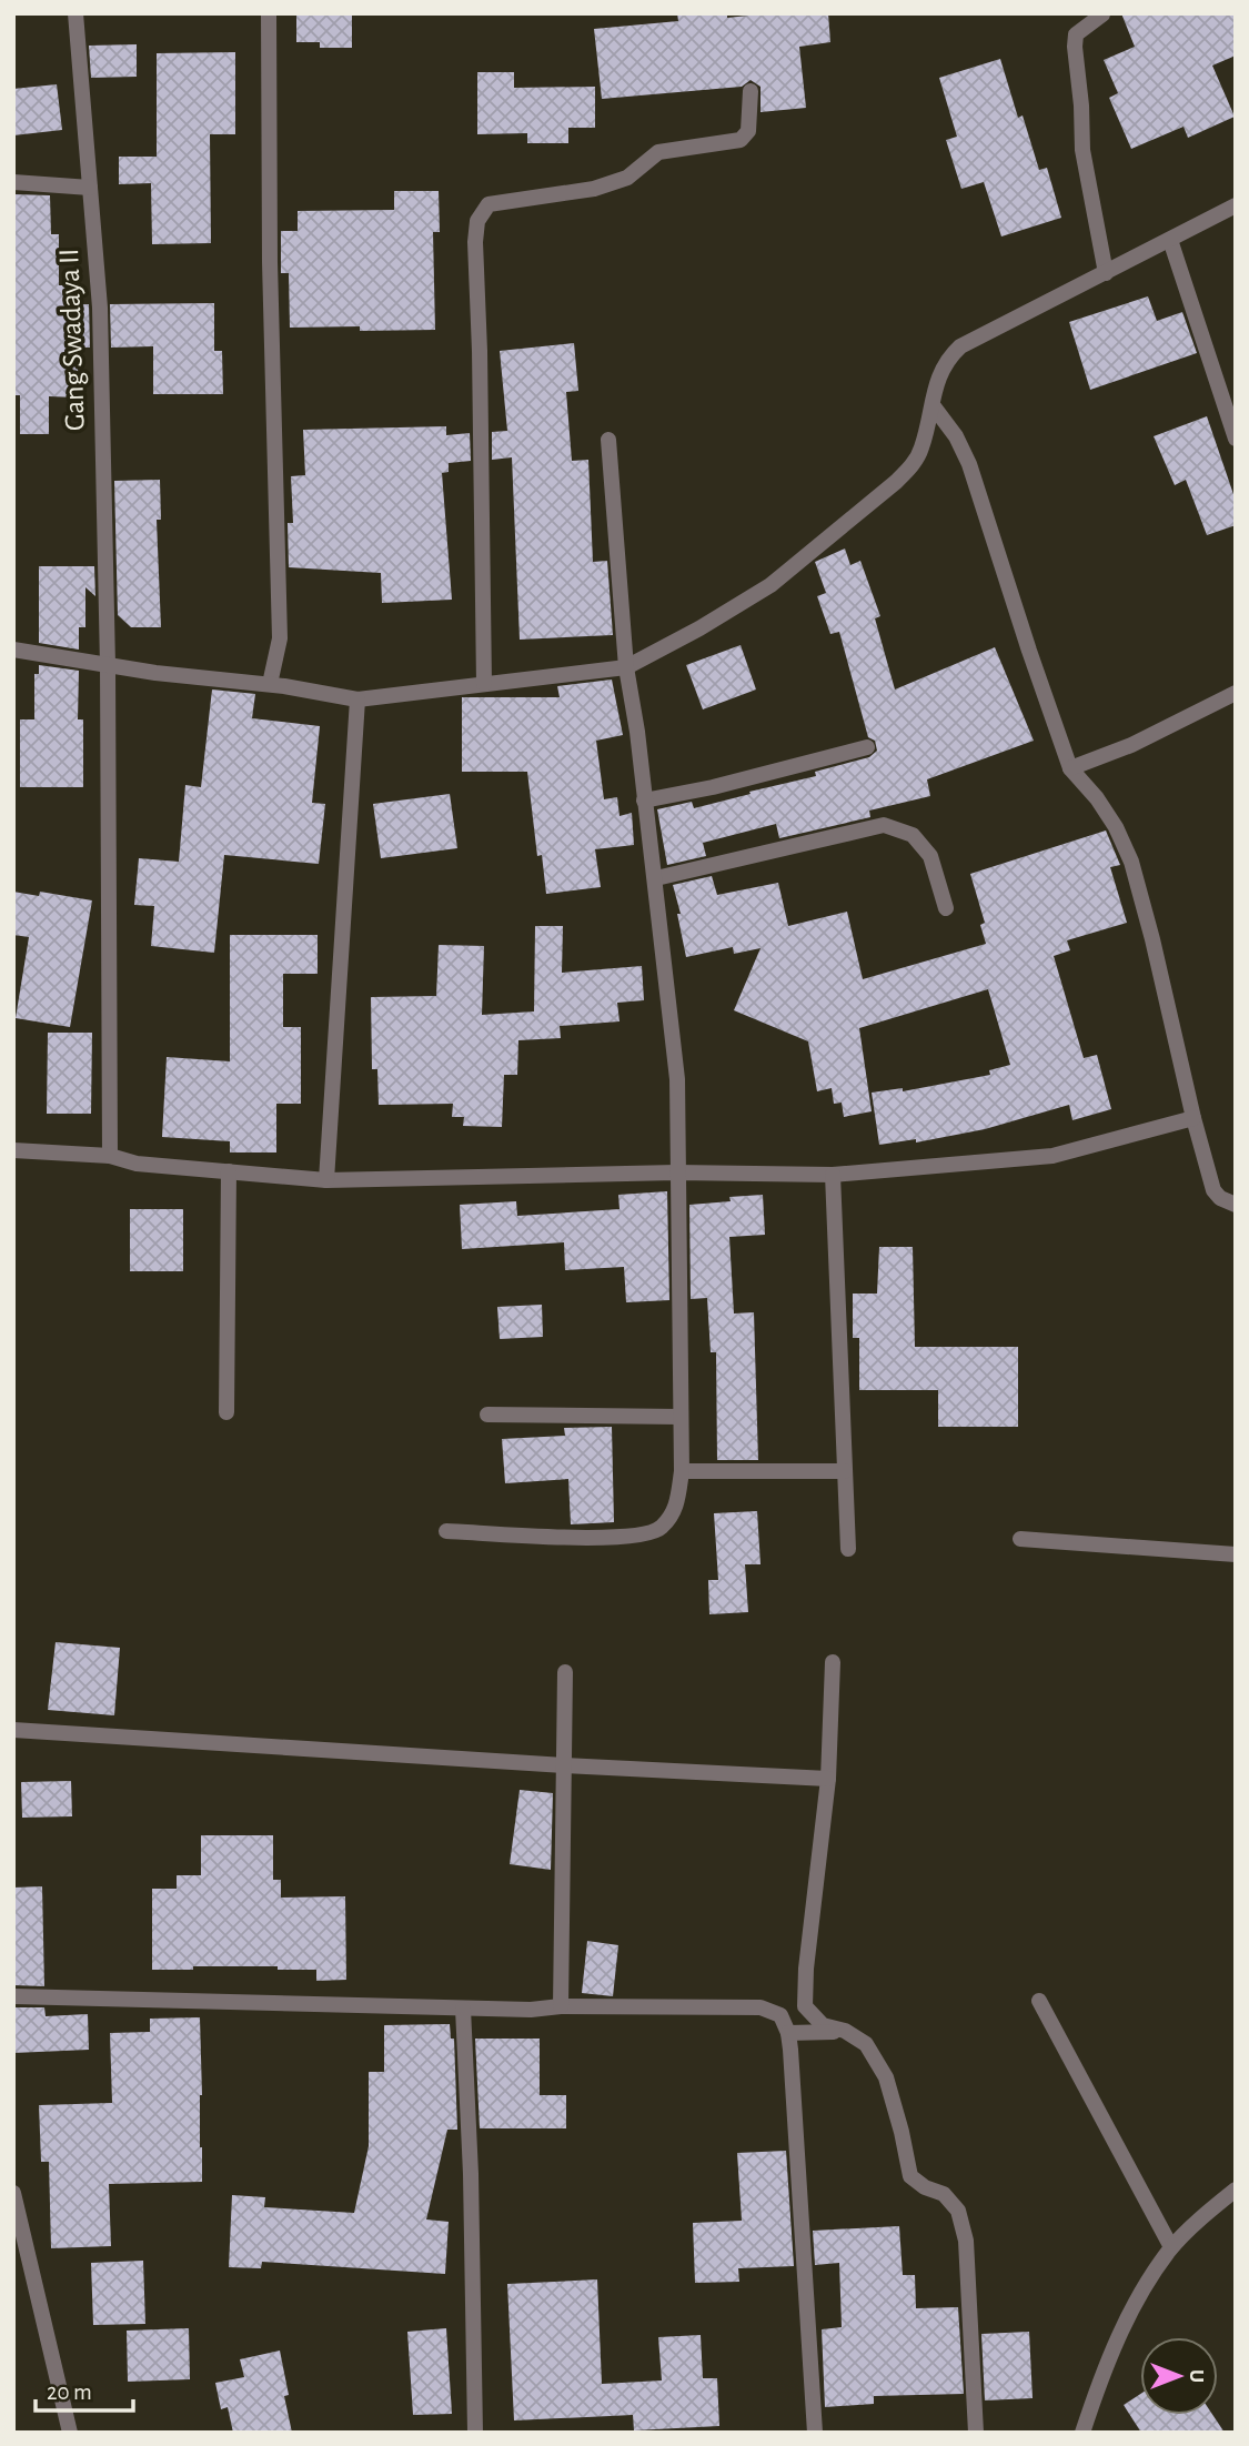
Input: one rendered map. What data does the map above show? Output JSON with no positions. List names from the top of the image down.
{
  "streets": {
    "street": ["Gang Swadaya II"]
  },
  "scale_bar": "20 m",
  "north": "right"
}
